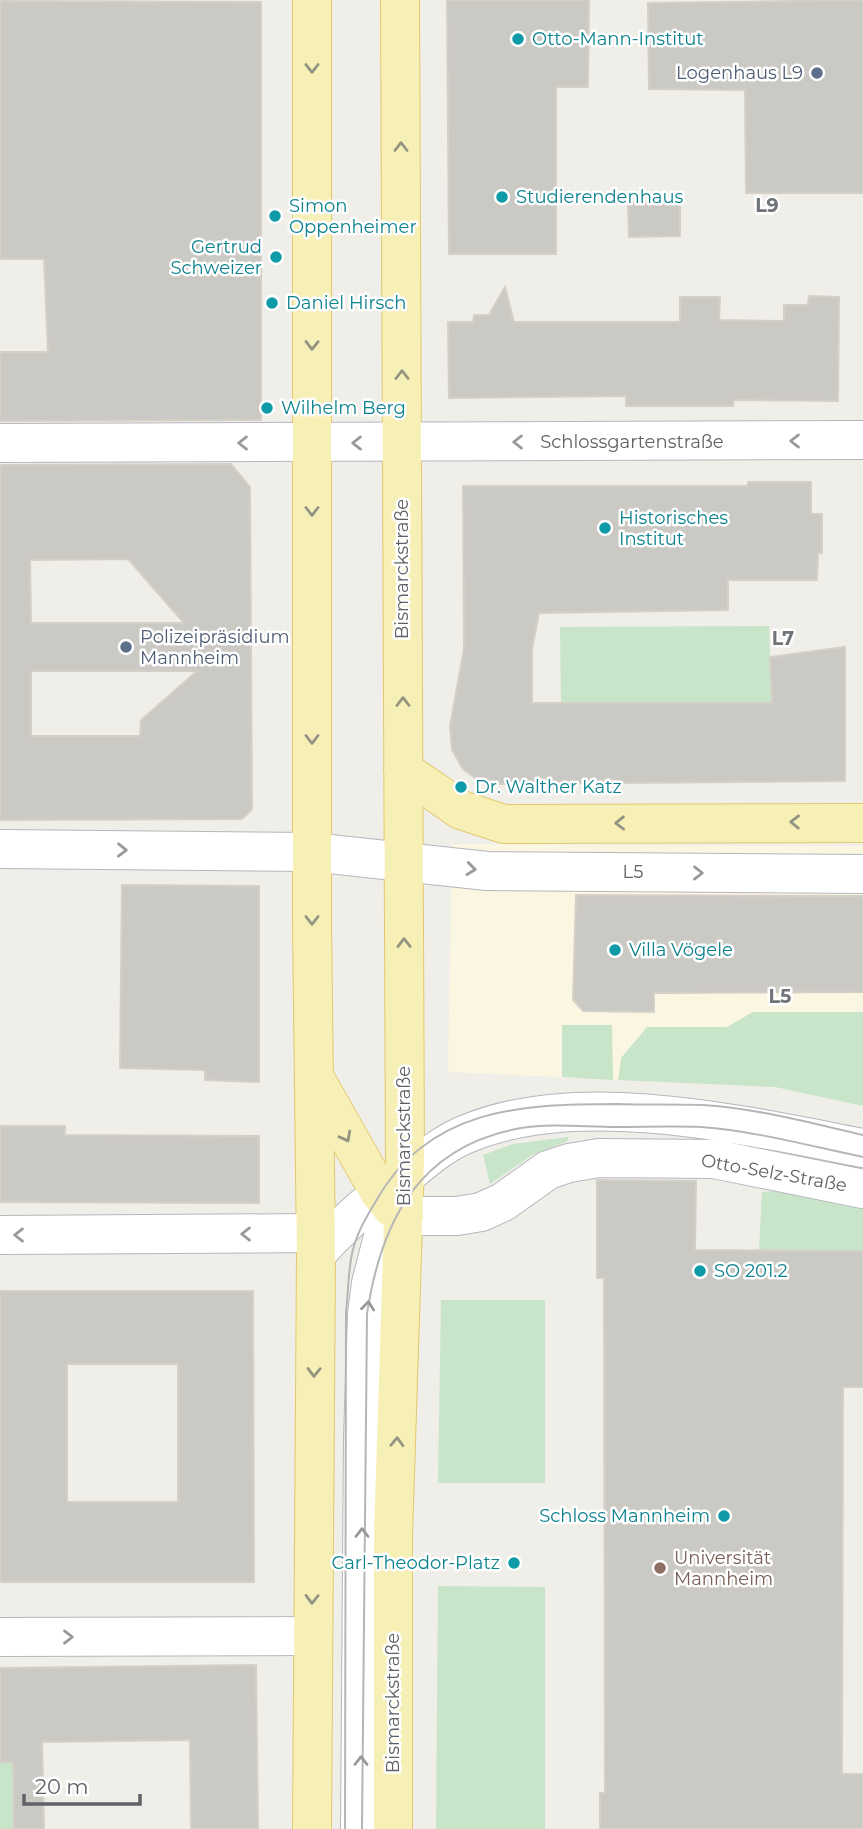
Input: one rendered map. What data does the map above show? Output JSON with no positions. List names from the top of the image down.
{
  "streets": {
    "main road": ["Bismarckstraße"],
    "street": ["Schlossgartenstraße", "L5", "Otto-Selz-Straße"]
  },
  "crossings": [
    ["Schlossgartenstraße", "Bismarckstraße"],
    ["Bismarckstraße", "L5"],
    ["Bismarckstraße", "Otto-Selz-Straße"]
  ],
  "one_way": ["Schlossgartenstraße"],
  "districts": ["L9", "L7", "L5"],
  "places": [
    "Otto-Mann-Institut",
    "Logenhaus L9",
    "Studierendenhaus",
    "Simon Oppenheimer",
    "Gertrud Schweizer",
    "Daniel Hirsch",
    "Wilhelm Berg",
    "Historisches Institut",
    "Polizeipräsidium Mannheim",
    "Dr. Walther Katz",
    "Villa Vögele",
    "SO 201.2",
    "Schloss Mannheim",
    "Carl-Theodor-Platz",
    "Universität Mannheim"
  ],
  "scale_bar": "20 m"
}
